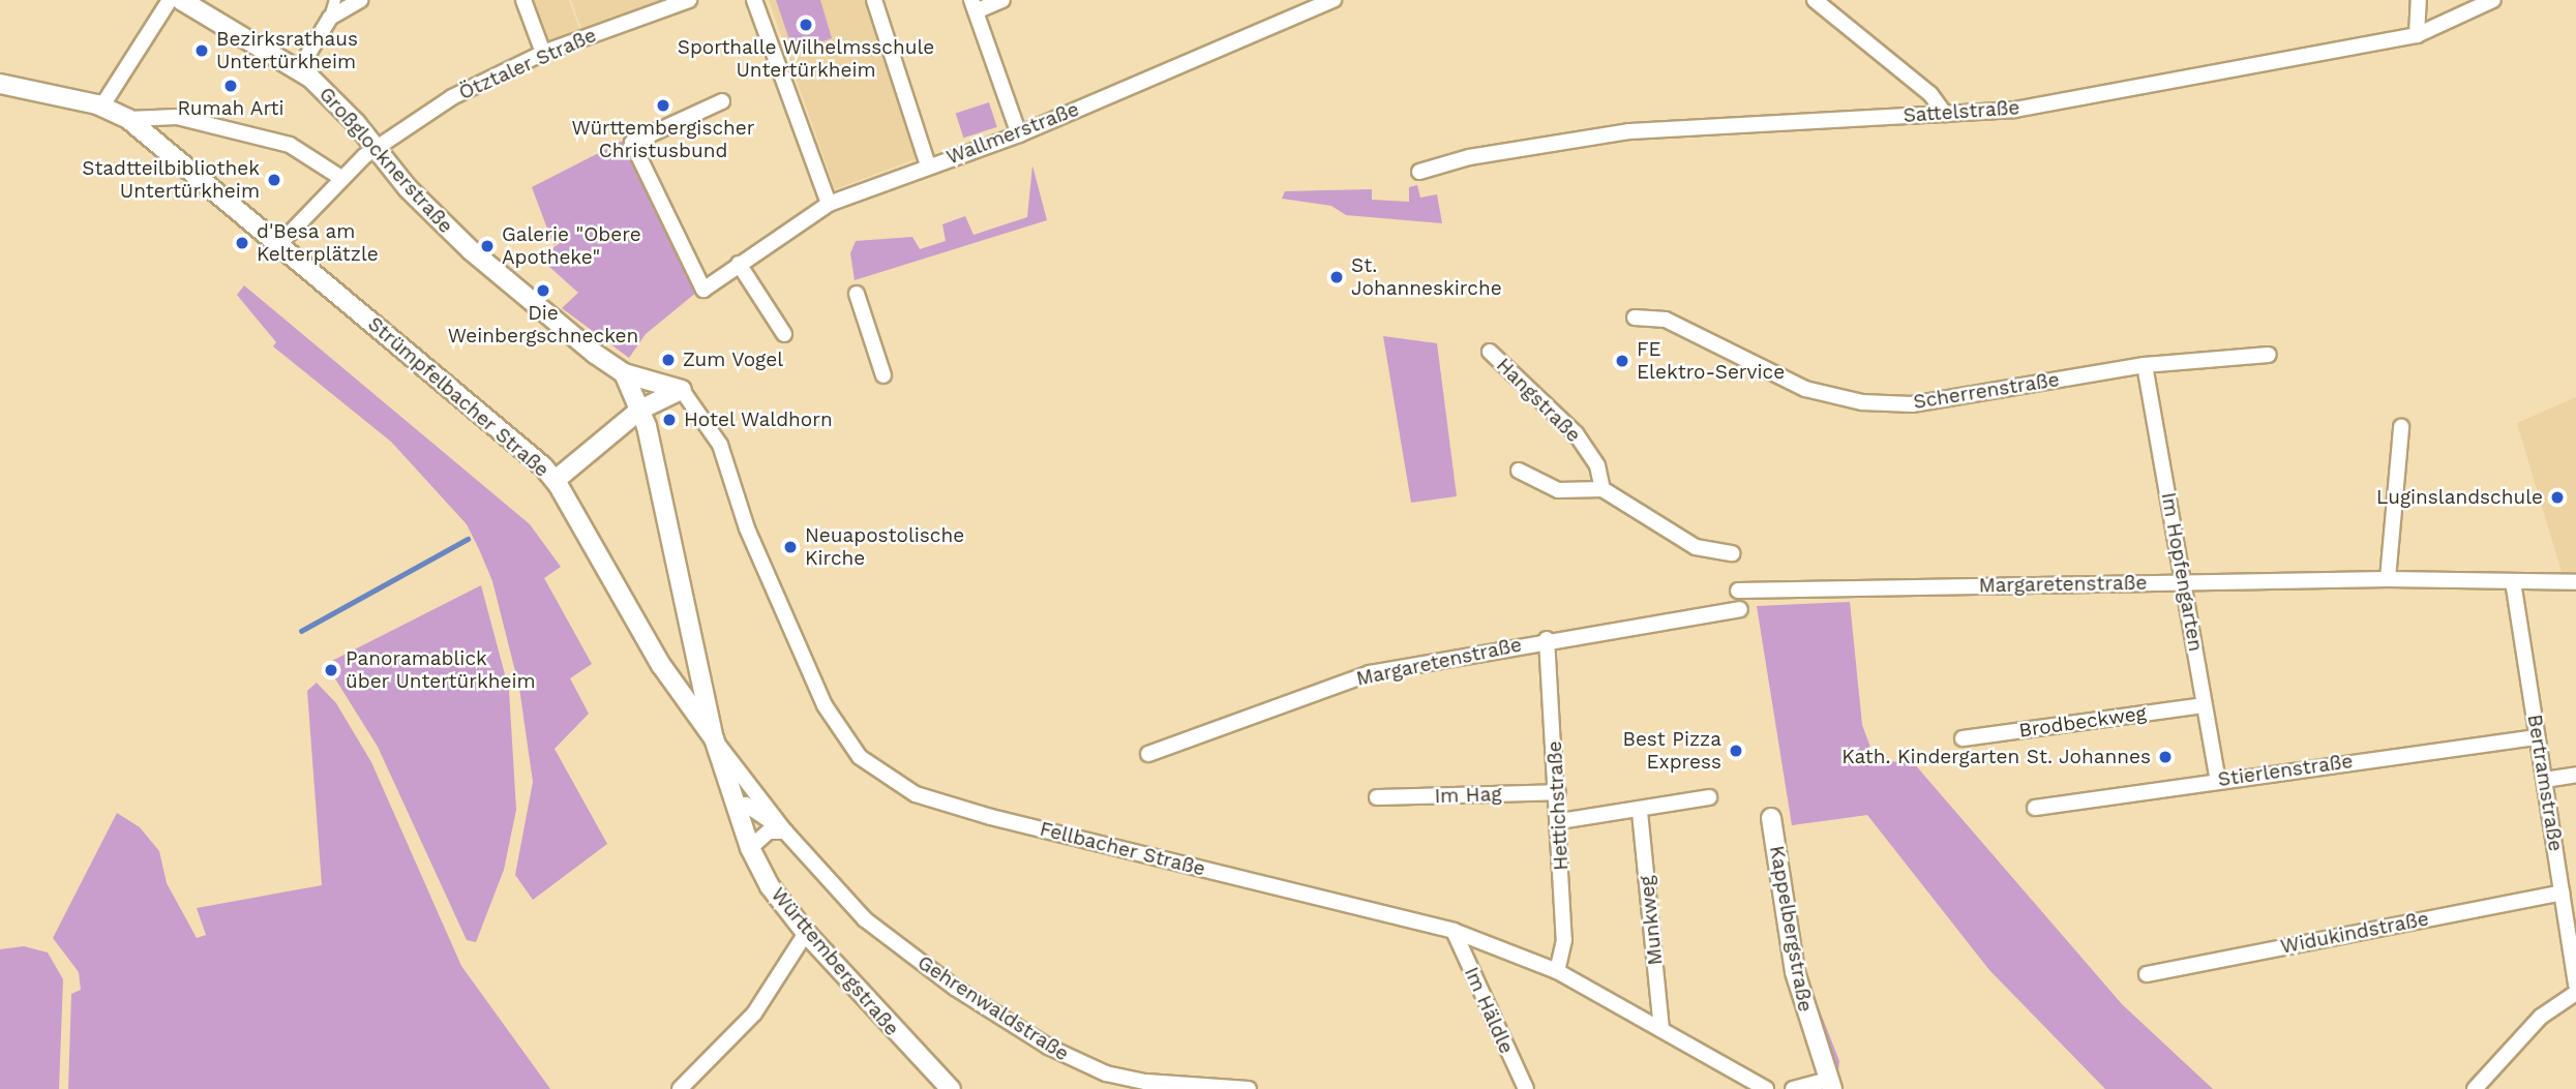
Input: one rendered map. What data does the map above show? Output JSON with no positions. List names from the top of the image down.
{
  "streets": {
    "street": [
      "Ötztaler Straße",
      "Sattelstraße",
      "Wallmerstraße",
      "Großglocknerstraße",
      "Scherrenstraße",
      "Strümpfelbacher Straße",
      "Hangstraße",
      "Im Hopfengarten",
      "Margaretenstraße",
      "Brodbeckweg",
      "Stierlenstraße",
      "Bertramstraße",
      "Im Hag",
      "Hettichstraße",
      "Fellbacher Straße",
      "Munkweg",
      "Kappelbergstraße",
      "Widukindstraße",
      "Württembergstraße",
      "Gehrenwaldstraße",
      "Im Häldle"
    ]
  },
  "crossings": [
    ["Ötztaler Straße", "Großglocknerstraße"],
    ["Ötztaler Straße", "Strümpfelbacher Straße"],
    ["Großglocknerstraße", "Strümpfelbacher Straße"],
    ["Großglocknerstraße", "Württembergstraße"],
    ["Großglocknerstraße", "Gehrenwaldstraße"],
    ["Scherrenstraße", "Im Hopfengarten"],
    ["Strümpfelbacher Straße", "Württembergstraße"],
    ["Strümpfelbacher Straße", "Gehrenwaldstraße"],
    ["Im Hopfengarten", "Margaretenstraße"],
    ["Im Hopfengarten", "Brodbeckweg"],
    ["Im Hopfengarten", "Stierlenstraße"],
    ["Margaretenstraße", "Bertramstraße"],
    ["Margaretenstraße", "Hettichstraße"],
    ["Stierlenstraße", "Bertramstraße"],
    ["Bertramstraße", "Widukindstraße"],
    ["Im Hag", "Hettichstraße"],
    ["Hettichstraße", "Fellbacher Straße"],
    ["Fellbacher Straße", "Munkweg"],
    ["Fellbacher Straße", "Im Häldle"],
    ["Württembergstraße", "Gehrenwaldstraße"]
  ],
  "places": [
    "Sporthalle Wilhelmsschule Untertürkheim",
    "Bezirksrathaus Untertürkheim",
    "Rumah Arti",
    "Württembergischer Christusbund",
    "Stadtteilbibliothek Untertürkheim",
    "d'Besa am Kelterplätzle",
    "Galerie \"Obere Apotheke\"",
    "St. Johanneskirche",
    "Die Weinbergschnecken",
    "Zum Vogel",
    "FE Elektro-Service",
    "Hotel Waldhorn",
    "Luginslandschule",
    "Neuapostolische Kirche",
    "Panoramablick über Untertürkheim",
    "Best Pizza Express",
    "Kath. Kindergarten St. Johannes"
  ]
}
